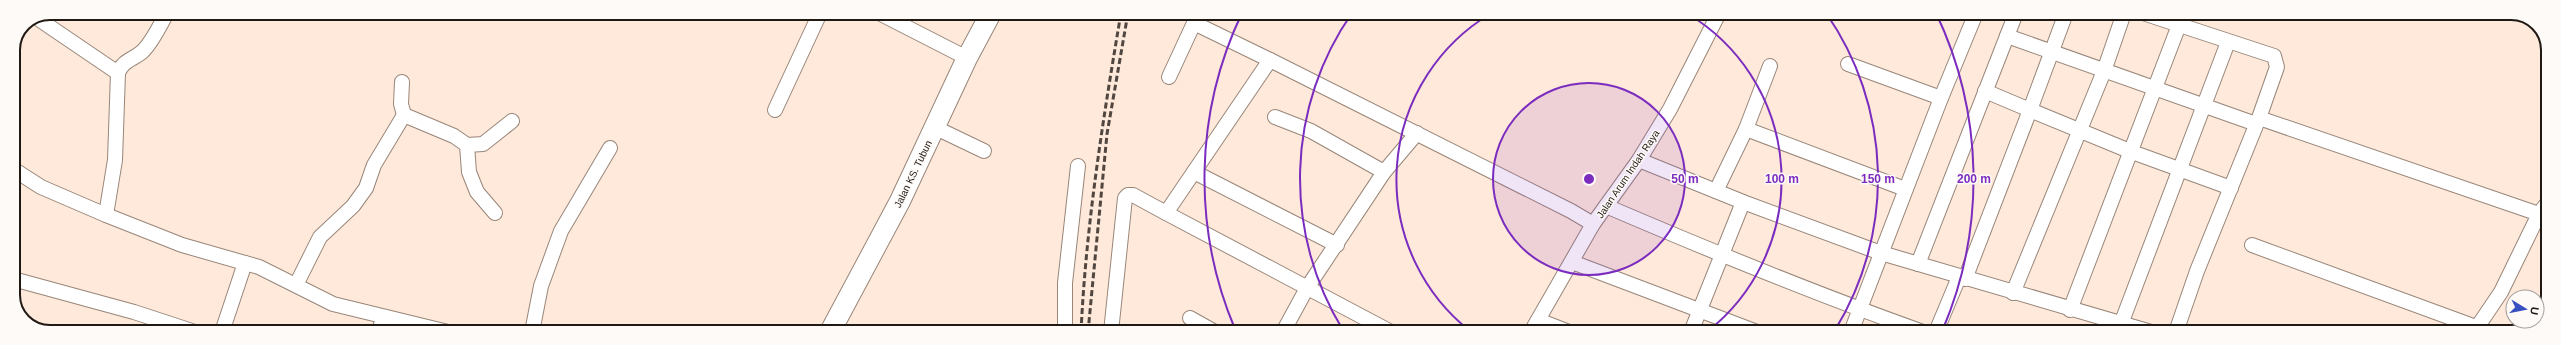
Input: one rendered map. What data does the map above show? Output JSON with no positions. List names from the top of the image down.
{
  "streets": {
    "main road": ["Jalan KS. Tubun"],
    "street": ["Jalan Arum Indah Raya"]
  },
  "north": "right",
  "rings": [
    "50 m",
    "100 m",
    "150 m",
    "200 m"
  ]
}
